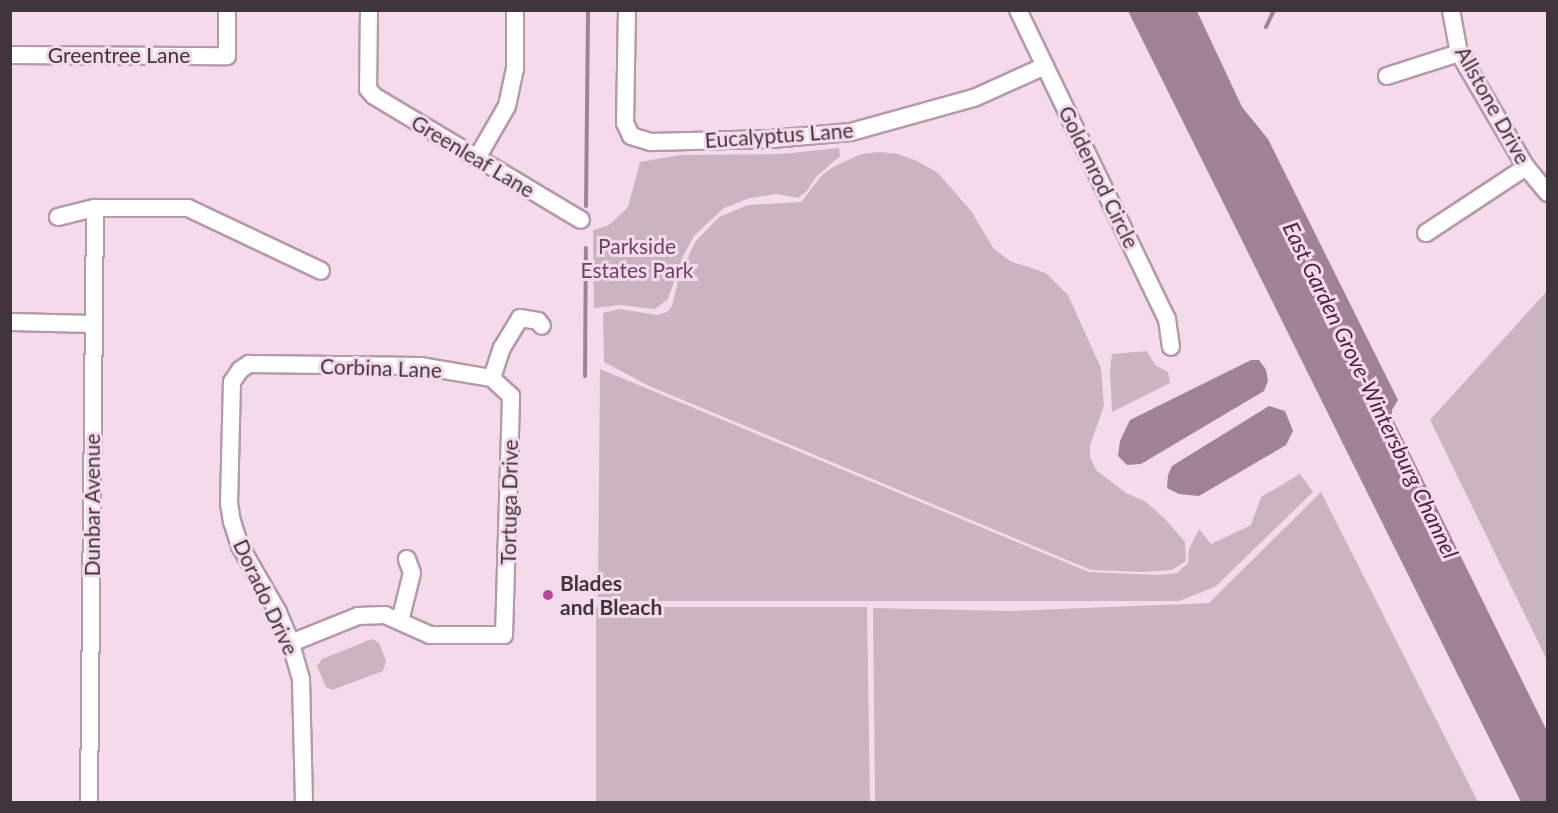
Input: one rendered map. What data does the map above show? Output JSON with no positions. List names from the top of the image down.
{
  "streets": {
    "street": [
      "Greentree Lane",
      "Allstone Drive",
      "Eucalyptus Lane",
      "Greenleaf Lane",
      "Goldenrod Circle",
      "Corbina Lane",
      "Tortuga Drive",
      "Dunbar Avenue",
      "Dorado Drive"
    ]
  },
  "crossings": [
    ["Eucalyptus Lane", "Goldenrod Circle"],
    ["Corbina Lane", "Tortuga Drive"],
    ["Corbina Lane", "Dorado Drive"]
  ],
  "water": ["East Garden Grove-Wintersburg Channel"],
  "parks": ["Parkside Estates Park"],
  "places": ["Blades and Bleach"]
}
